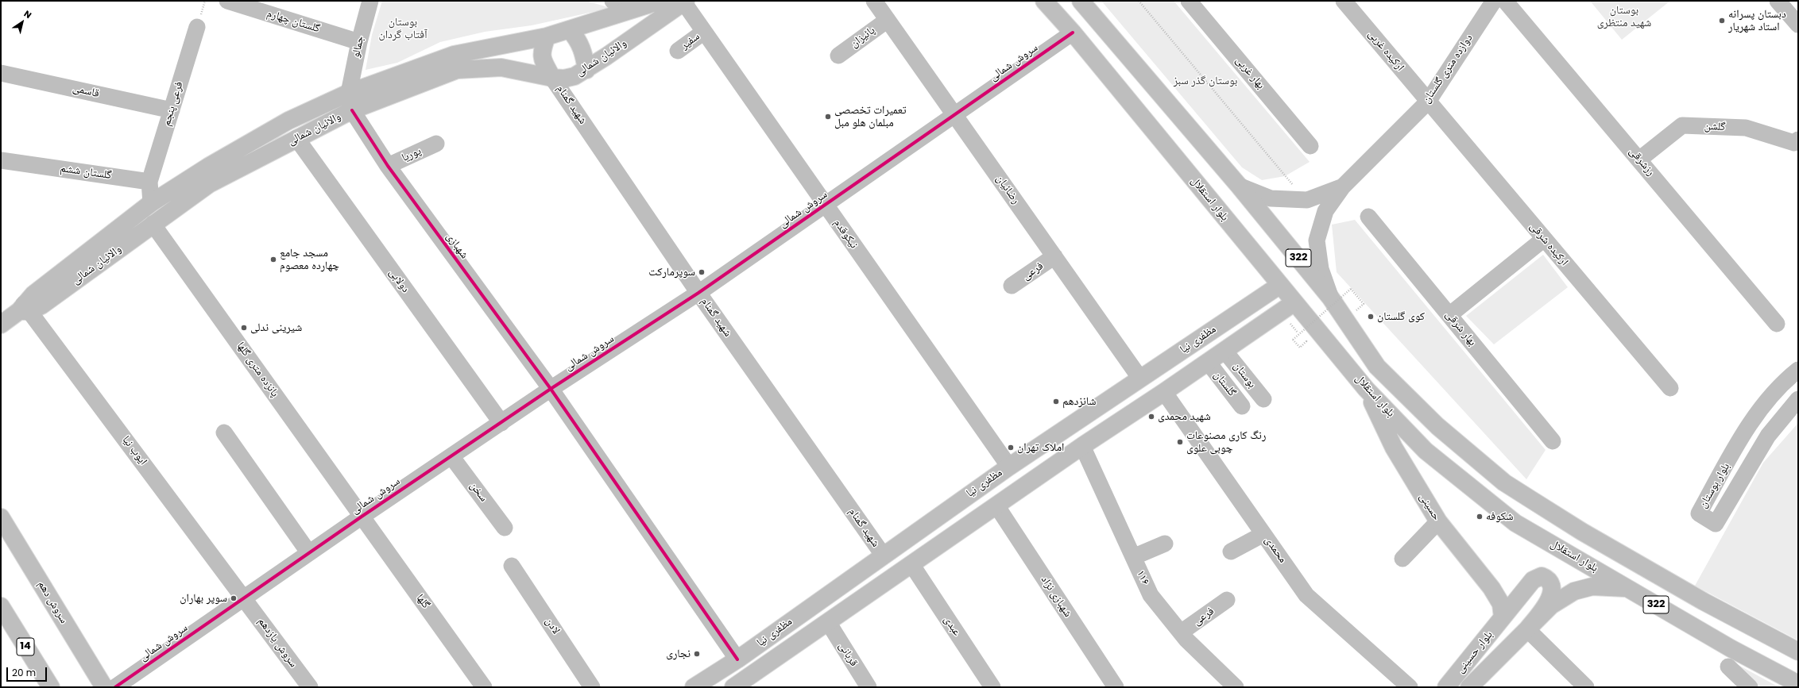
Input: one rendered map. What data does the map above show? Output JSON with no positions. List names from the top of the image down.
{
  "streets": {
    "main road": [
      "والائیان شمالی",
      "بلوار استقلال",
      "322",
      "مظفری نیا",
      "حسینی",
      "سروش دهم",
      "14",
      "بلوار حسینی"
    ],
    "street": [
      "گلستان چهارم",
      "پائیزان",
      "سفیر",
      "جمالو",
      "ارکیده غربی",
      "سروش شمالی",
      "دوازده متری گلستان",
      "بهار غربی",
      "قاسمی",
      "فرعی پنجم",
      "شهید گمنام",
      "گلشن",
      "پوریا",
      "رزشرقی",
      "گلستان ششم",
      "رضائیان",
      "نیکوقدم",
      "ارکیده شرقی",
      "شهبازی",
      "فرعی",
      "دولابی",
      "بهار شرقی",
      "پانزده متری گلها",
      "بوستان",
      "گلستان",
      "ایوب نیا",
      "بلوار بوستان",
      "سخن",
      "محمدی",
      "۱۱۶",
      "شهبازی نژاد",
      "گلها",
      "لادن",
      "عبدی",
      "سروش یازدهم",
      "قربانی"
    ]
  },
  "crossings": [
    ["گلستان چهارم", "جمالو"],
    ["پائیزان", "رضائیان"],
    ["سفیر", "نیکوقدم"],
    ["جمالو", "والائیان شمالی"],
    ["ارکیده غربی", "دوازده متری گلستان"],
    ["ارکیده غربی", "ارکیده شرقی"],
    ["والائیان شمالی", "شهید گمنام"],
    ["والائیان شمالی", "نیکوقدم"],
    ["والائیان شمالی", "شهبازی"],
    ["والائیان شمالی", "دولابی"],
    ["والائیان شمالی", "پانزده متری گلها"],
    ["والائیان شمالی", "ایوب نیا"],
    ["سروش شمالی", "شهید گمنام"],
    ["سروش شمالی", "رضائیان"],
    ["سروش شمالی", "بلوار استقلال"],
    ["سروش شمالی", "نیکوقدم"],
    ["سروش شمالی", "شهبازی"],
    ["سروش شمالی", "دولابی"],
    ["سروش شمالی", "پانزده متری گلها"],
    ["سروش شمالی", "ایوب نیا"],
    ["سروش شمالی", "سخن"],
    ["سروش شمالی", "گلها"],
    ["سروش شمالی", "سروش یازدهم"],
    ["دوازده متری گلستان", "ارکیده شرقی"],
    ["قاسمی", "فرعی پنجم"],
    ["فرعی پنجم", "گلستان ششم"],
    ["شهید گمنام", "مظفری نیا"],
    ["گلشن", "رزشرقی"],
    ["پوریا", "شهبازی"],
    ["رضائیان", "فرعی"],
    ["رضائیان", "مظفری نیا"],
    ["بلوار استقلال", "مظفری نیا"],
    ["بلوار استقلال", "حسینی"],
    ["نیکوقدم", "مظفری نیا"],
    ["شهبازی", "مظفری نیا"],
    ["فرعی", "۱۱۶"],
    ["مظفری نیا", "بوستان"],
    ["مظفری نیا", "گلستان"],
    ["مظفری نیا", "محمدی"],
    ["مظفری نیا", "۱۱۶"],
    ["مظفری نیا", "شهبازی نژاد"],
    ["مظفری نیا", "عبدی"],
    ["مظفری نیا", "قربانی"],
    ["پانزده متری گلها", "گلها"],
    ["ایوب نیا", "سروش یازدهم"],
    ["حسینی", "بلوار حسینی"]
  ],
  "parks": ["بوستان شهید منتظری", "بوستان آفتاب گردان", "بوستان گذر سبز"],
  "places": [
    "دبستان پسرانه استاد شهريار",
    "تعمیرات تخصصی مبلمان هلو مبل",
    "مسجد جامع چهارده معصوم",
    "سوپرمارکت",
    "کوی گلستان",
    "شیرینی ندلی",
    "شانزدهم",
    "شهید محمدی",
    "رنگ کاری مصنوعات چوبی علوی",
    "املاک تهران",
    "شکوفه",
    "سوپر بهاران",
    "نجاری"
  ],
  "scale_bar": "20 m",
  "north": "top right"
}
